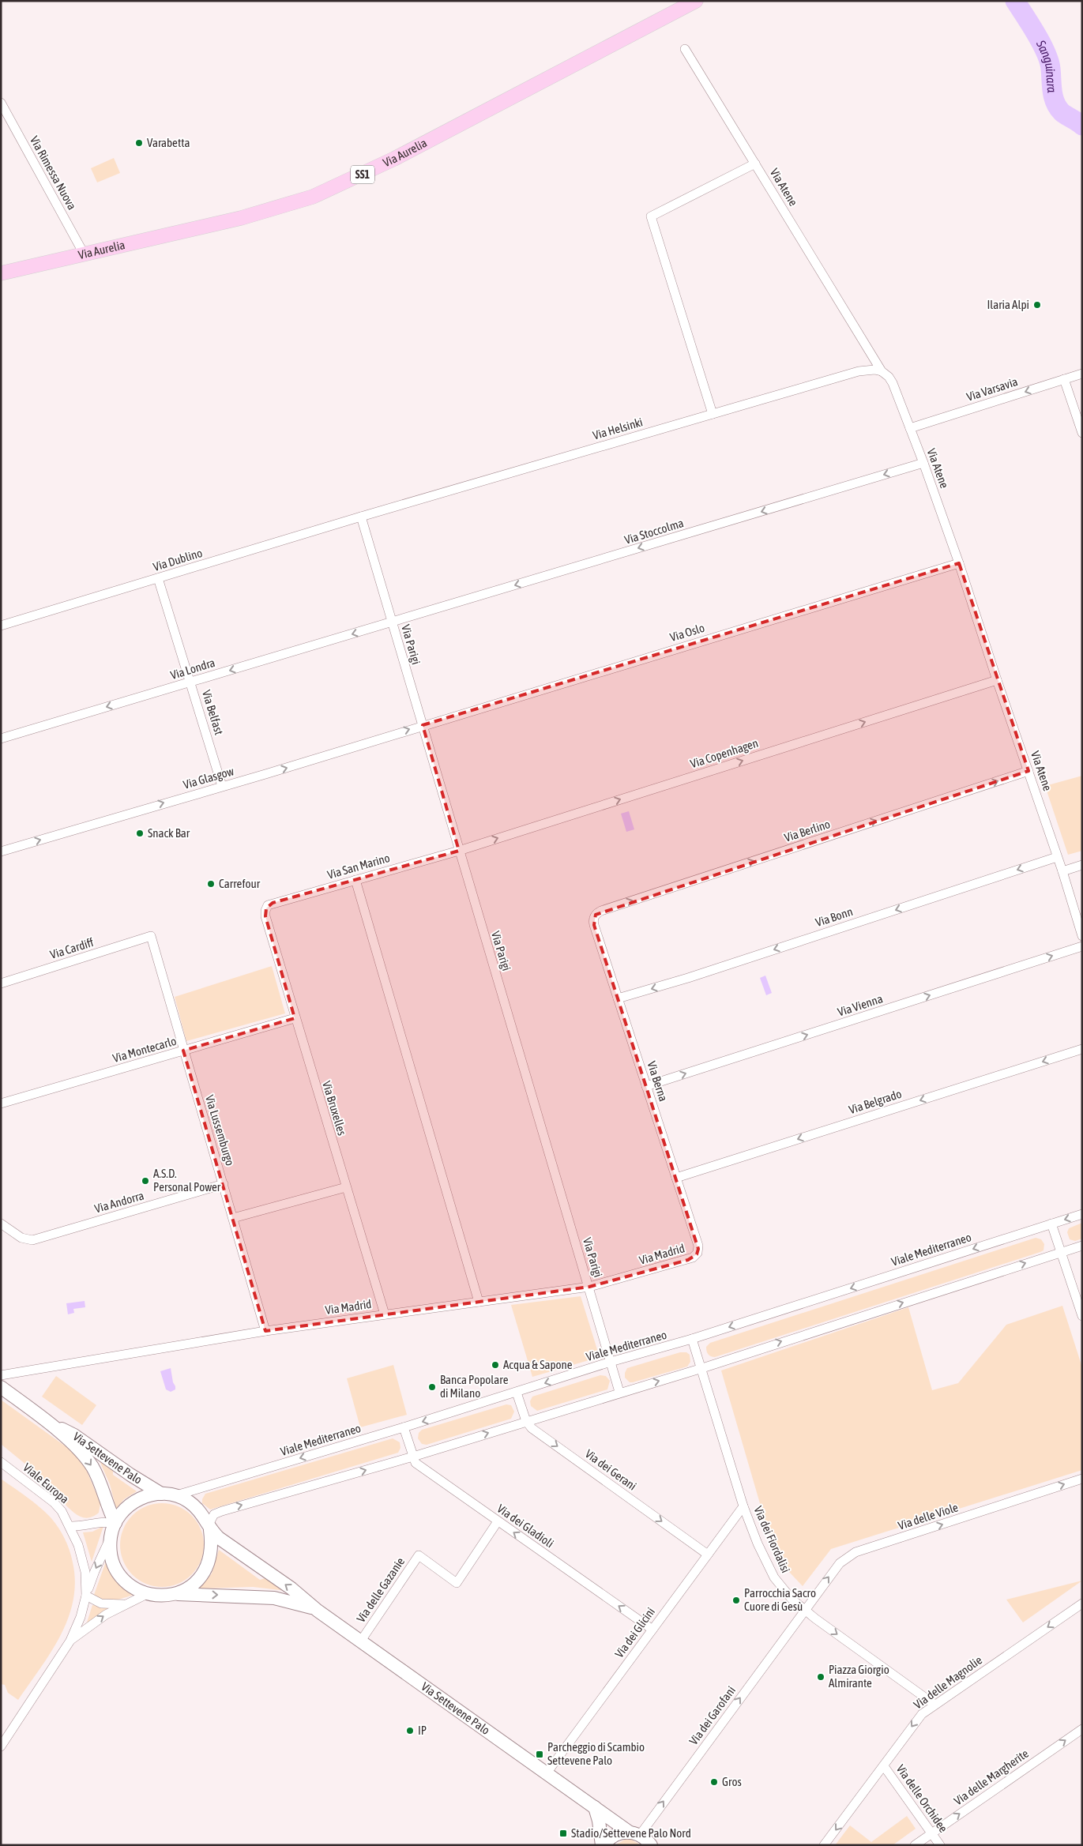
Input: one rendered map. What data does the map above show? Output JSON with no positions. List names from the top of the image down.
{
  "streets": {
    "main road": ["Via Aurelia", "SS1"],
    "street": [
      "Via Rimessa Nuova",
      "Via Atene",
      "Via Varsavia",
      "Via Helsinki",
      "Via Stoccolma",
      "Via Dublino",
      "Via Oslo",
      "Via Parigi",
      "Via Londra",
      "Via Belfast",
      "Via Copenhagen",
      "Via Glasgow",
      "Via Berlino",
      "Via San Marino",
      "Via Bonn",
      "Via Cardiff",
      "Via Vienna",
      "Via Montecarlo",
      "Via Berna",
      "Via Belgrado",
      "Via Bruxelles",
      "Via Lussemburgo",
      "Via Andorra",
      "Viale Mediterraneo",
      "Via Madrid",
      "Via Settevene Palo",
      "Via dei Gerani",
      "Viale Europa",
      "Via delle Viole",
      "Via dei Gladioli",
      "Via dei Fiordalisi",
      "Via delle Gazanie",
      "Via dei Glicini",
      "Via delle Magnolie",
      "Via dei Garofani",
      "Via delle Margherite",
      "Via delle Orchidee"
    ]
  },
  "crossings": [
    ["Via Aurelia", "Via Rimessa Nuova"],
    ["Via Atene", "Via Varsavia"],
    ["Via Atene", "Via Helsinki"],
    ["Via Atene", "Via Stoccolma"],
    ["Via Atene", "Via Oslo"],
    ["Via Atene", "Via Copenhagen"],
    ["Via Atene", "Via Berlino"],
    ["Via Atene", "Via Bonn"],
    ["Via Helsinki", "Via Dublino"],
    ["Via Helsinki", "Via Parigi"],
    ["Via Stoccolma", "Via Parigi"],
    ["Via Stoccolma", "Via Londra"],
    ["Via Dublino", "Via Parigi"],
    ["Via Dublino", "Via Belfast"],
    ["Via Oslo", "Via Parigi"],
    ["Via Oslo", "Via Glasgow"],
    ["Via Parigi", "Via Londra"],
    ["Via Parigi", "Via Copenhagen"],
    ["Via Parigi", "Via Glasgow"],
    ["Via Parigi", "Via San Marino"],
    ["Via Parigi", "Viale Mediterraneo"],
    ["Via Parigi", "Via Madrid"],
    ["Via Londra", "Via Belfast"],
    ["Via Belfast", "Via Glasgow"],
    ["Via Copenhagen", "Via San Marino"],
    ["Via Berlino", "Via Berna"],
    ["Via San Marino", "Via Bruxelles"],
    ["Via Bonn", "Via Berna"],
    ["Via Cardiff", "Via Lussemburgo"],
    ["Via Vienna", "Via Berna"],
    ["Via Montecarlo", "Via Bruxelles"],
    ["Via Montecarlo", "Via Lussemburgo"],
    ["Via Berna", "Via Belgrado"],
    ["Via Berna", "Via Madrid"],
    ["Via Bruxelles", "Via Madrid"],
    ["Via Lussemburgo", "Via Andorra"],
    ["Via Lussemburgo", "Via Madrid"],
    ["Viale Mediterraneo", "Via Settevene Palo"],
    ["Viale Mediterraneo", "Via dei Gerani"],
    ["Viale Mediterraneo", "Viale Europa"],
    ["Viale Mediterraneo", "Via dei Gladioli"],
    ["Viale Mediterraneo", "Via dei Fiordalisi"],
    ["Via Settevene Palo", "Viale Europa"],
    ["Via Settevene Palo", "Via delle Gazanie"],
    ["Via Settevene Palo", "Via dei Glicini"],
    ["Via Settevene Palo", "Via dei Garofani"],
    ["Via dei Gerani", "Via dei Glicini"],
    ["Via delle Viole", "Via dei Fiordalisi"],
    ["Via delle Viole", "Via dei Garofani"],
    ["Via dei Gladioli", "Via delle Gazanie"],
    ["Via dei Gladioli", "Via dei Glicini"],
    ["Via dei Fiordalisi", "Via dei Glicini"],
    ["Via dei Fiordalisi", "Via delle Magnolie"],
    ["Via dei Fiordalisi", "Via dei Garofani"],
    ["Via delle Magnolie", "Via delle Orchidee"],
    ["Via delle Margherite", "Via delle Orchidee"]
  ],
  "one_way": [
    "Via Varsavia",
    "Via Stoccolma",
    "Via Londra",
    "Via Copenhagen",
    "Via Glasgow",
    "Via Berlino",
    "Via Bonn",
    "Via Vienna",
    "Via Belgrado",
    "Via dei Gerani",
    "Via delle Viole",
    "Via dei Gladioli",
    "Via dei Fiordalisi",
    "Via delle Magnolie",
    "Via dei Garofani",
    "Via delle Margherite"
  ],
  "water": ["Sanguinara"],
  "places": {
    "other": [
      "Varabetta",
      "Ilaria Alpi",
      "Snack Bar",
      "Carrefour",
      "A.S.D. Personal Power",
      "Acqua & Sapone",
      "Banca Popolare di Milano",
      "Parrocchia Sacro Cuore di Gesù",
      "Piazza Giorgio Almirante",
      "IP",
      "Gros"
    ],
    "transit": ["Parcheggio di Scambio Settevene Palo", "Stadio/Settevene Palo Nord"]
  }
}
